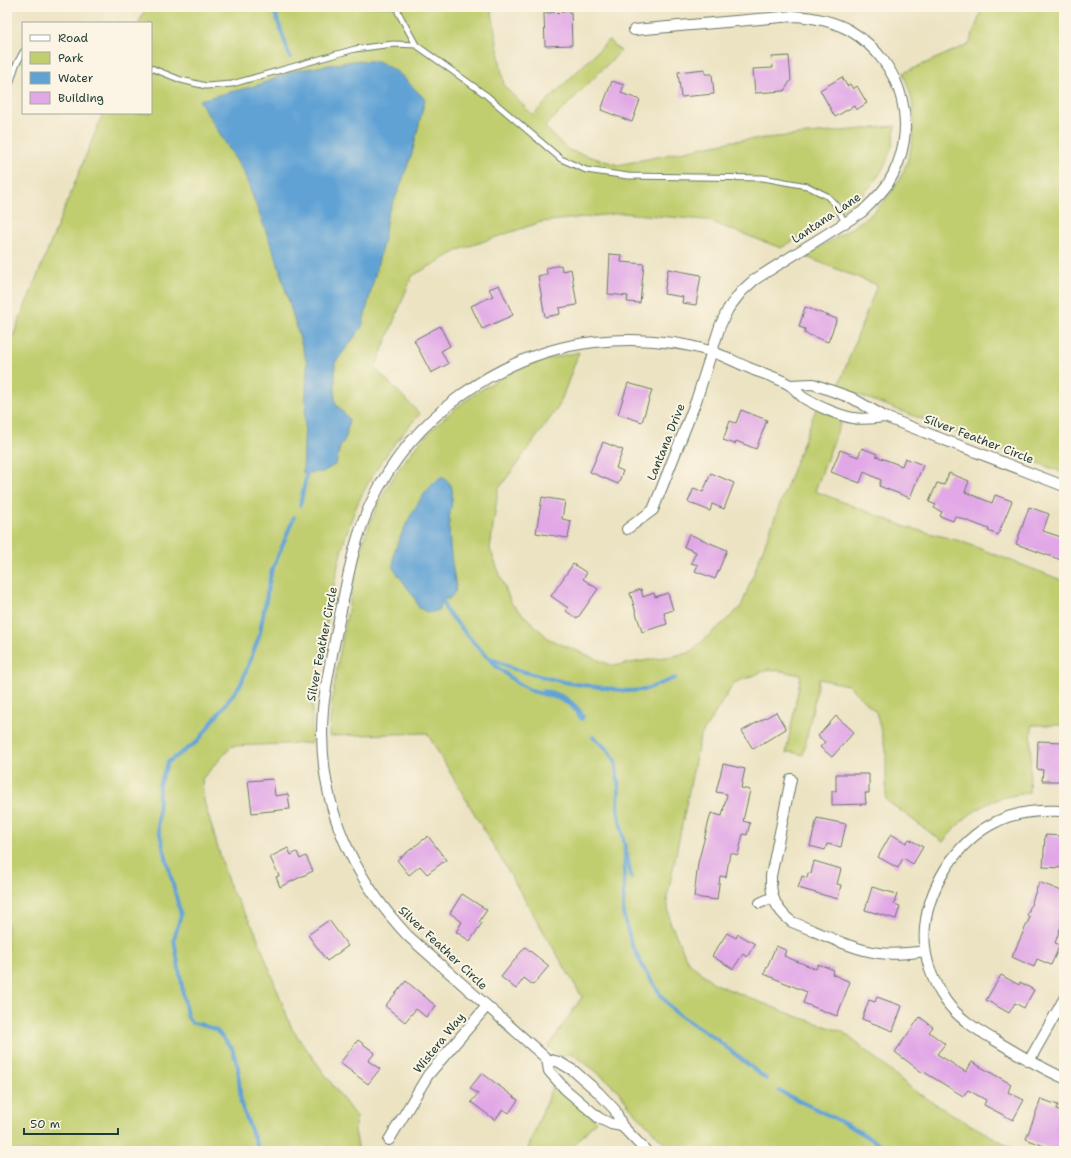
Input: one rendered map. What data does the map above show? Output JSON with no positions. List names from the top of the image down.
{
  "streets": {
    "street": [
      "Lantana Lane",
      "Silver Feather Circle",
      "Lantana Drive",
      "Wistera Way"
    ]
  },
  "crossings": [
    ["Lantana Lane", "Silver Feather Circle"],
    ["Lantana Lane", "Lantana Drive"],
    ["Silver Feather Circle", "Lantana Drive"],
    ["Silver Feather Circle", "Wistera Way"]
  ],
  "legend": [
    "Road",
    "Park",
    "Water",
    "Building"
  ],
  "scale_bar": "50 m"
}
